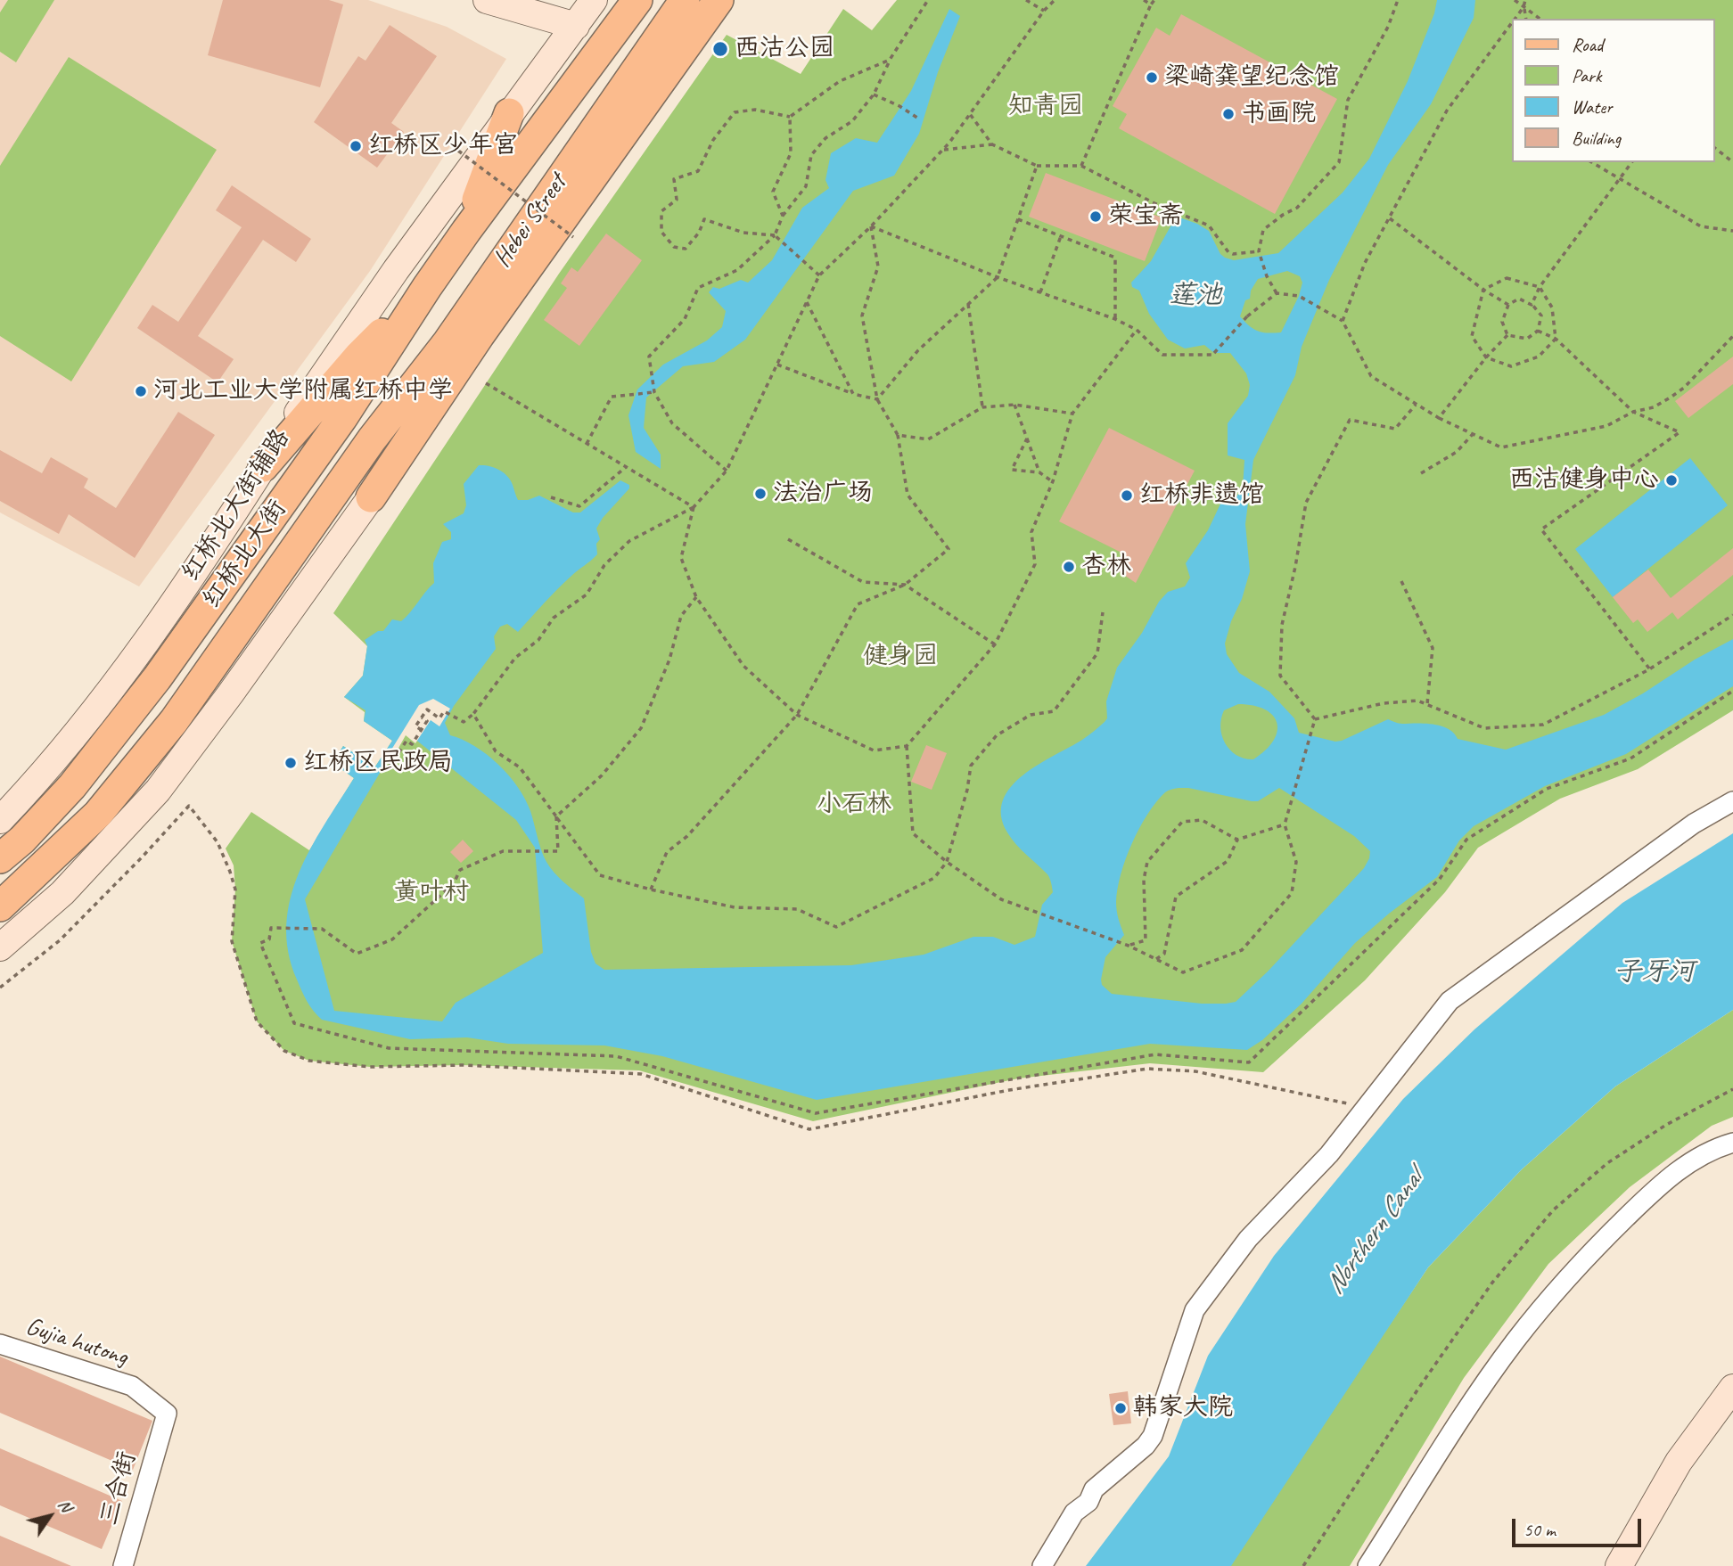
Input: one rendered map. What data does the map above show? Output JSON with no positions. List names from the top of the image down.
{
  "streets": {
    "main road": ["Hebei Street", "红桥北大街辅路", "红桥北大街"],
    "street": ["Gujia hutong", "三合街"]
  },
  "crossings": [
    ["Hebei Street", "红桥北大街"],
    ["Gujia hutong", "三合街"]
  ],
  "water": ["莲池", "子牙河", "Northern Canal"],
  "parks": [
    "知青园",
    "健身园",
    "小石林",
    "黄叶村"
  ],
  "places": [
    "西沽公园",
    "梁崎龚望纪念馆",
    "书画院",
    "红桥区少年宫",
    "荣宝斋",
    "河北工业大学附属红桥中学",
    "西沽健身中心",
    "法治广场",
    "红桥非遗馆",
    "杏林",
    "红桥区民政局",
    "韩家大院"
  ],
  "legend": [
    "Road",
    "Park",
    "Water",
    "Building"
  ],
  "scale_bar": "50 m",
  "north": "top right"
}
